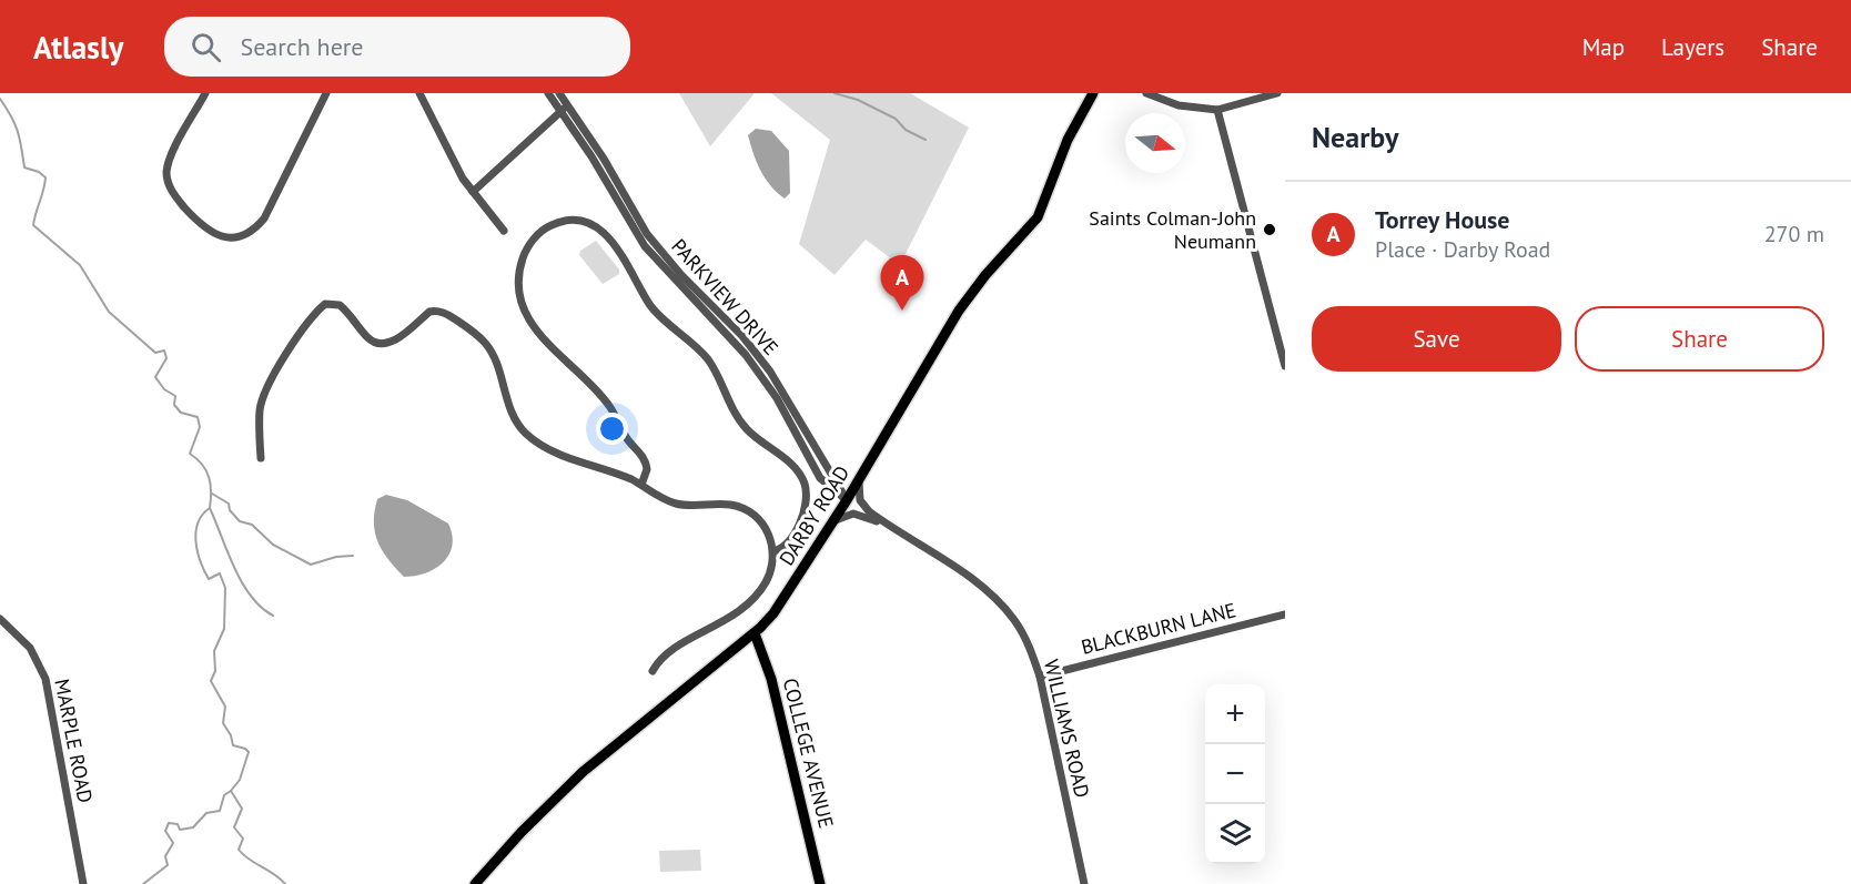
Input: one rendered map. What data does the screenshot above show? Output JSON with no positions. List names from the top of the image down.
{
  "streets": {
    "main road": ["DARBY ROAD", "COLLEGE AVENUE"],
    "street": [
      "PARKVIEW DRIVE",
      "BLACKBURN LANE",
      "WILLIAMS ROAD",
      "MARPLE ROAD"
    ]
  },
  "crossings": [
    ["PARKVIEW DRIVE", "DARBY ROAD"],
    ["DARBY ROAD", "WILLIAMS ROAD"],
    ["DARBY ROAD", "COLLEGE AVENUE"],
    ["BLACKBURN LANE", "WILLIAMS ROAD"]
  ],
  "places": ["Saints Colman-John Neumann"],
  "north": "right",
  "page": {
    "header": "Atlasly",
    "search": "Search here",
    "nav": ["Map", "Layers", "Share"],
    "heading": "Nearby",
    "list": [
      {
        "mark": "A",
        "name": "Torrey House",
        "note": "Place · Darby Road",
        "value": "270 m"
      }
    ],
    "pins": "A",
    "buttons": ["Save", "Share"],
    "map_buttons": ["+", "−"]
  }
}
